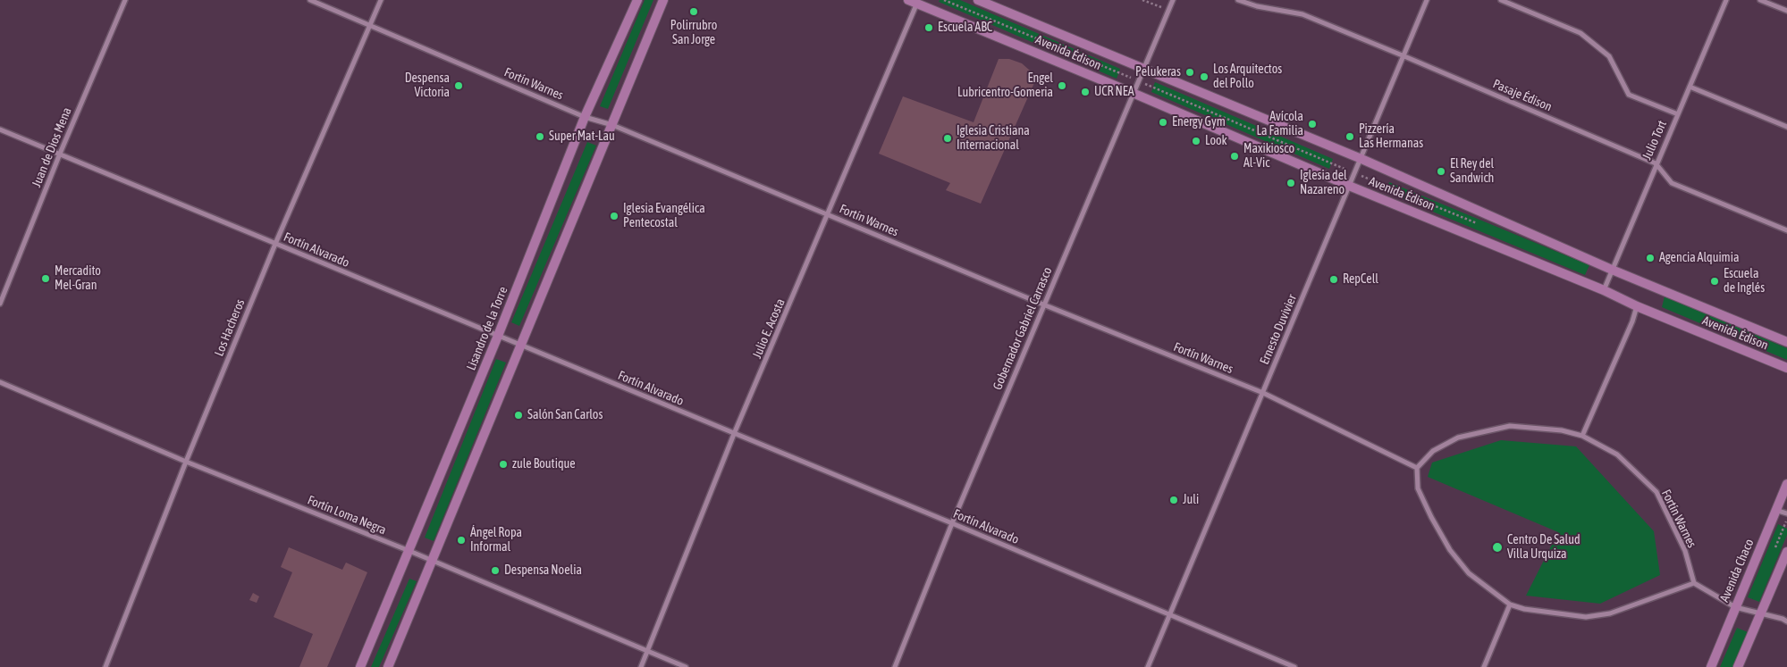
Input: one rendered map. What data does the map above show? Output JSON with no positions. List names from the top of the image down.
{
  "streets": {
    "main road": ["Avenida Édison", "Lisandro de la Torre", "Avenida Chaco"],
    "street": [
      "Fortín Warnes",
      "Pasaje Édison",
      "Julio Tort",
      "Juan de Dios Mena",
      "Fortín Alvarado",
      "Los Hacheros",
      "Julio E. Acosta",
      "Gobernador Gabriel Carrasco",
      "Ernesto Duvivier",
      "Fortín Loma Negra"
    ]
  },
  "crossings": [
    ["Avenida Édison", "Julio Tort"],
    ["Avenida Édison", "Julio E. Acosta"],
    ["Avenida Édison", "Gobernador Gabriel Carrasco"],
    ["Avenida Édison", "Ernesto Duvivier"],
    ["Fortín Warnes", "Los Hacheros"],
    ["Fortín Warnes", "Lisandro de la Torre"],
    ["Fortín Warnes", "Julio E. Acosta"],
    ["Fortín Warnes", "Gobernador Gabriel Carrasco"],
    ["Fortín Warnes", "Ernesto Duvivier"],
    ["Pasaje Édison", "Julio Tort"],
    ["Pasaje Édison", "Ernesto Duvivier"],
    ["Juan de Dios Mena", "Fortín Alvarado"],
    ["Fortín Alvarado", "Los Hacheros"],
    ["Fortín Alvarado", "Lisandro de la Torre"],
    ["Fortín Alvarado", "Julio E. Acosta"],
    ["Fortín Alvarado", "Gobernador Gabriel Carrasco"],
    ["Fortín Alvarado", "Ernesto Duvivier"],
    ["Los Hacheros", "Fortín Loma Negra"],
    ["Lisandro de la Torre", "Fortín Loma Negra"],
    ["Julio E. Acosta", "Fortín Loma Negra"]
  ],
  "places": [
    "Polirrubro San Jorge",
    "Escuela ABC",
    "Pelukeras",
    "Los Arquitectos del Pollo",
    "Despensa Victoria",
    "Engel Lubricentro-Gomeria",
    "UCR NEA",
    "Energy Gym",
    "Avícola La Familia",
    "Super Mat-Lau",
    "Pizzería Las Hermanas",
    "Iglesia Cristiana Internacional",
    "Look",
    "Maxikiosco Al-Vic",
    "El Rey del Sandwich",
    "Iglesia del Nazareno",
    "Iglesia Evangélica Pentecostal",
    "Agencia Alquimia",
    "Mercadito Mel-Gran",
    "RepCell",
    "Escuela de Inglés",
    "Salón San Carlos",
    "zule Boutique",
    "Juli",
    "Ángel Ropa Informal",
    "Centro De Salud Villa Urquiza",
    "Despensa Noelia"
  ]
}
